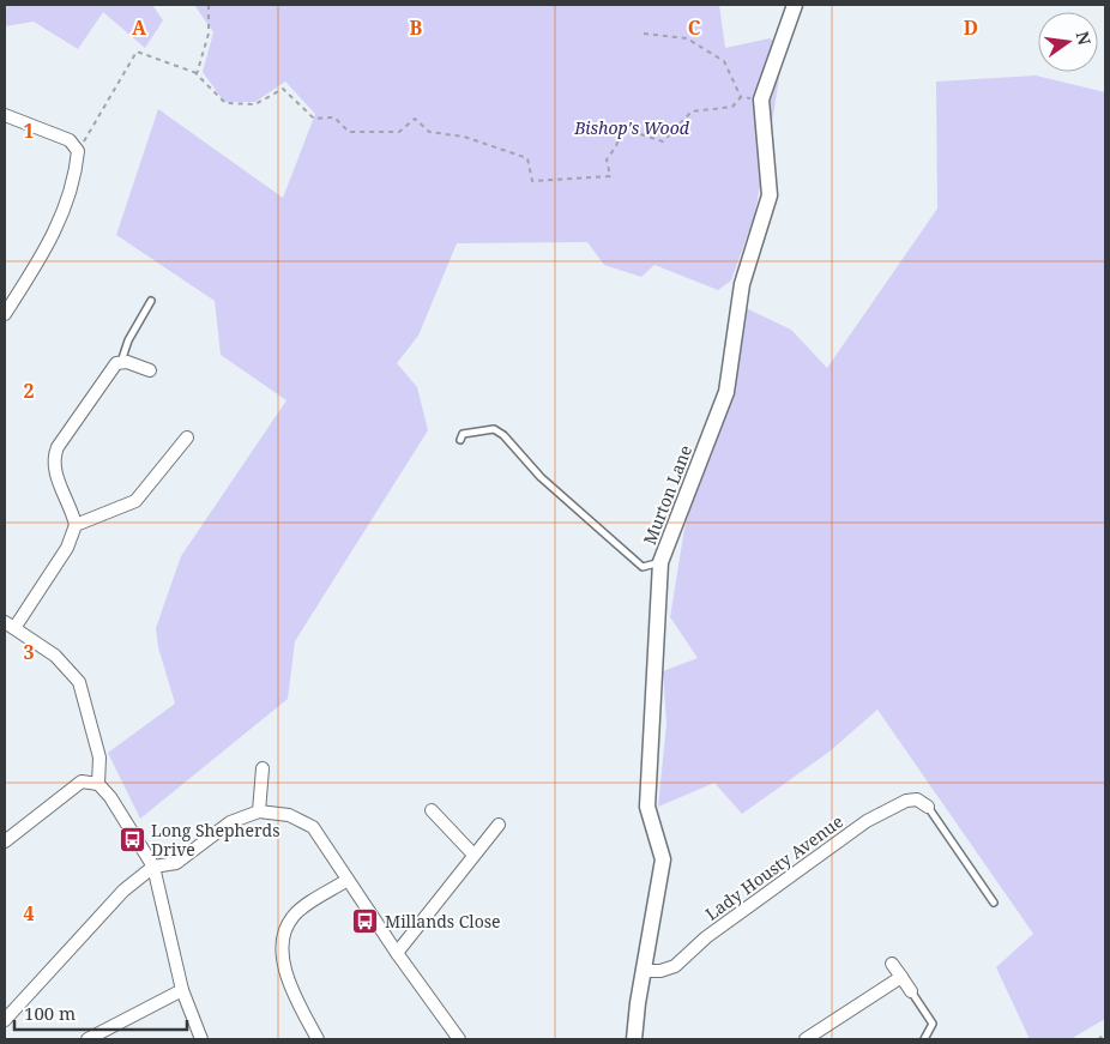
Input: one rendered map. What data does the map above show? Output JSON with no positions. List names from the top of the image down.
{
  "streets": {
    "street": ["Murton Lane", "Lady Housty Avenue"]
  },
  "crossings": [
    ["Murton Lane", "Lady Housty Avenue"]
  ],
  "parks": ["Bishop's Wood"],
  "places": {
    "bus stop": ["Long Shepherds Drive", "Millands Close"]
  },
  "scale_bar": "100 m",
  "north": "right",
  "grid": {
    "columns": [
      "A",
      "B",
      "C",
      "D"
    ],
    "rows": [
      "1",
      "2",
      "3",
      "4"
    ]
  }
}
